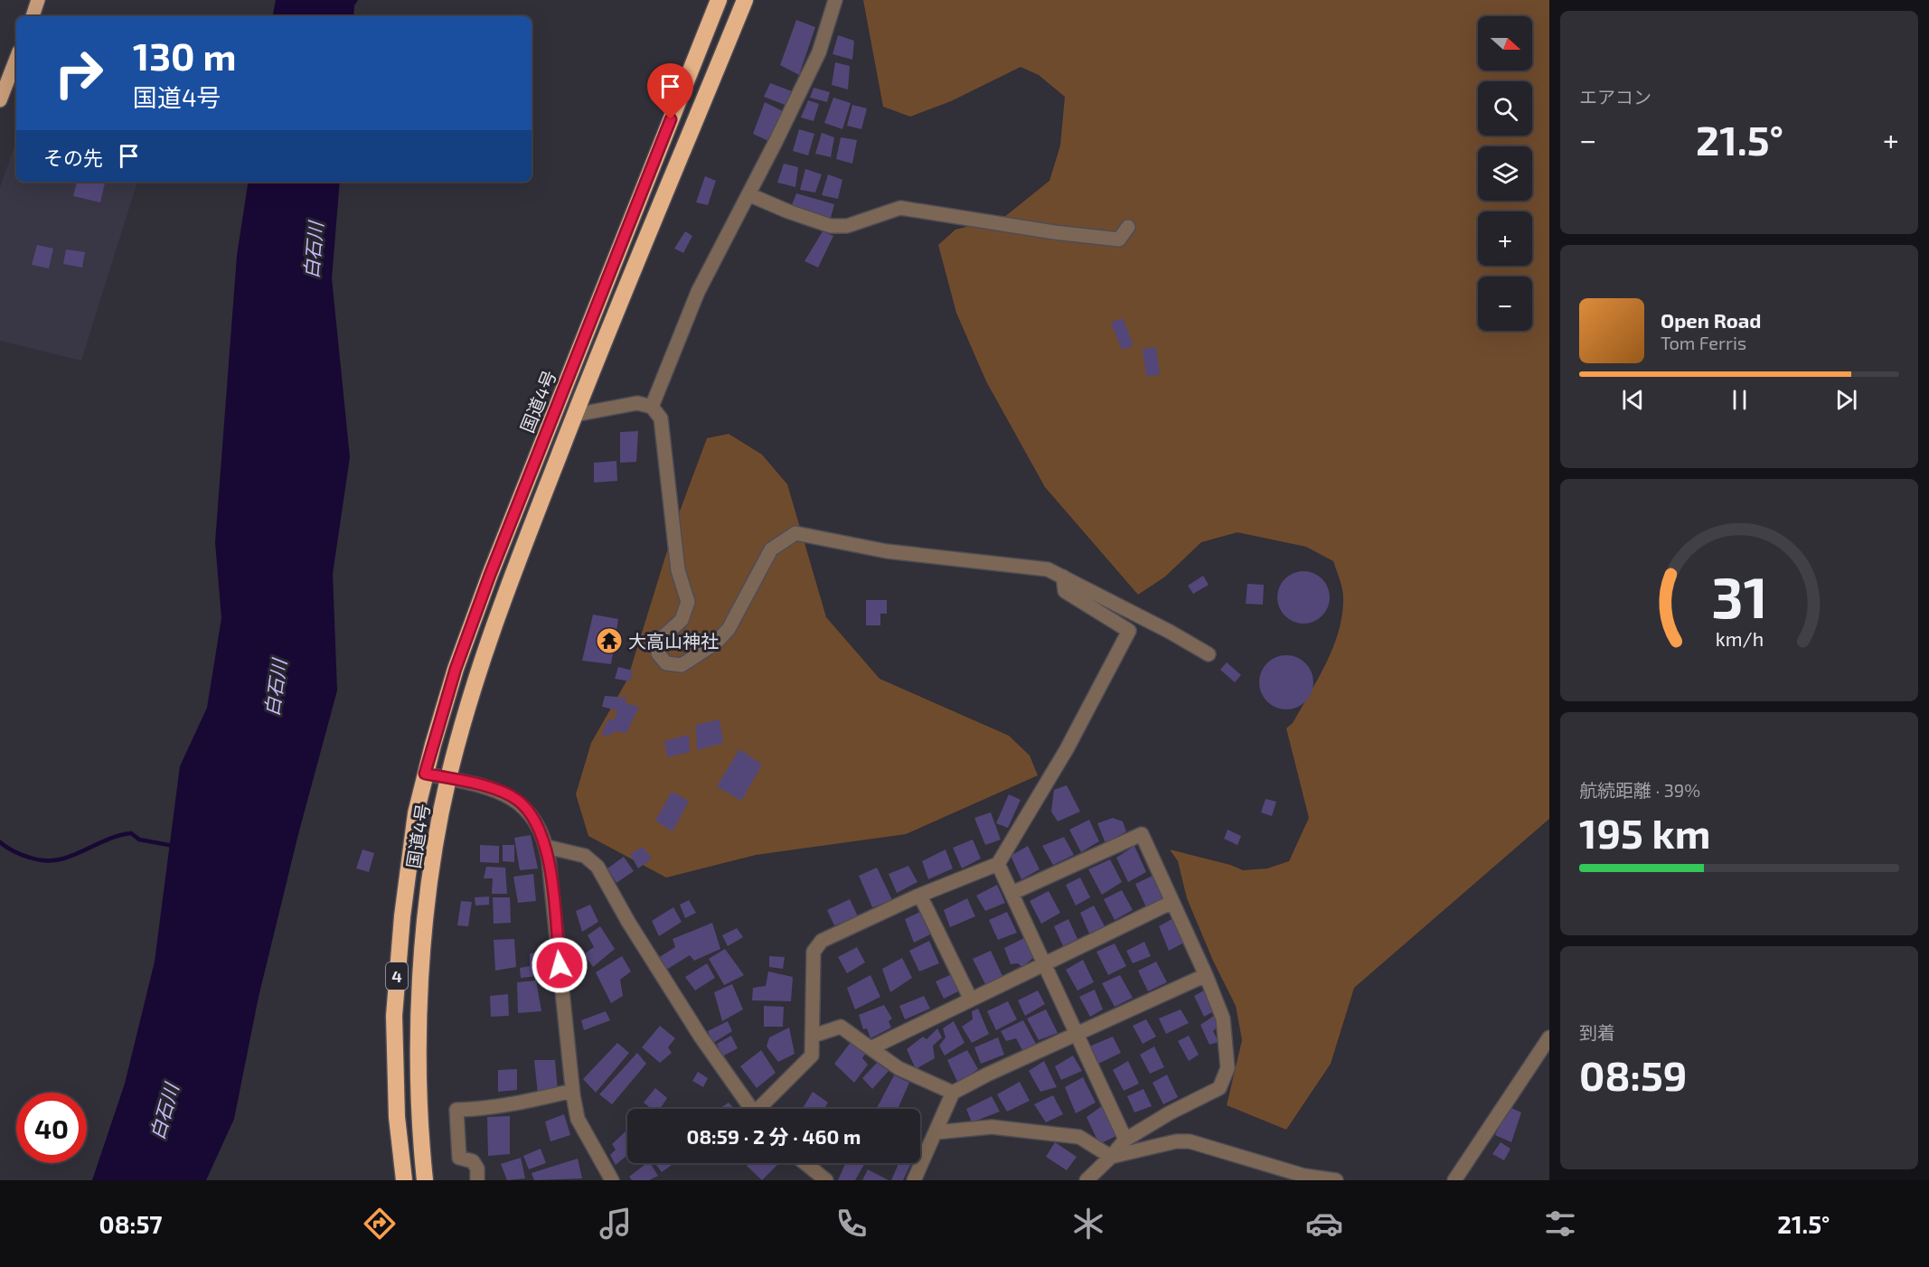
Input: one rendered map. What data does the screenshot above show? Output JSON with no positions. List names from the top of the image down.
{
  "streets": {
    "highway": ["国道4号", "4"]
  },
  "water": ["白石川"],
  "places": {
    "temple": ["大高山神社"]
  },
  "north": "right",
  "page": {
    "tile": [
      "エアコン",
      ["航続距離 · 39%", "195 km"],
      ["到着", "08:59"]
    ],
    "map_buttons": ["+", "−"],
    "turn": ["130 m", "国道4号"],
    "heat": ["−", "21.5°", "+"],
    "then": "その先",
    "song": ["Open Road", "Tom Ferris"],
    "limit": "40",
    "trip": "08:59 · 2 分 · 460 m",
    "tabs": ["08:57", "21.5°"],
    "gauge": ["31", "km/h"]
  }
}
